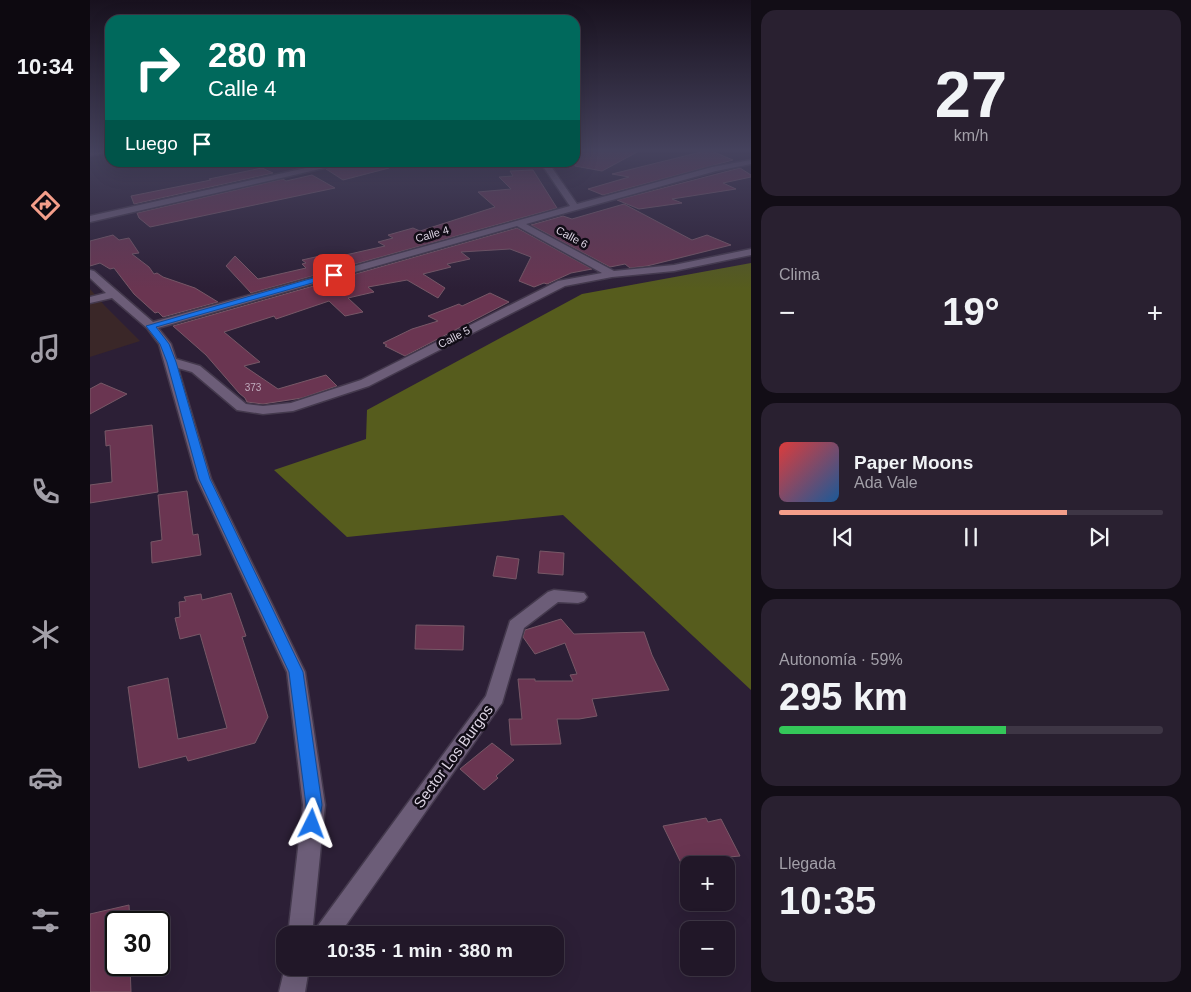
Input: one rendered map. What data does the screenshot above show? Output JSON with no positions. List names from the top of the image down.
{
  "streets": {
    "street": [
      "Calle 4",
      "Calle 6",
      "Calle 5",
      "Sector Los Burgos"
    ]
  },
  "crossings": [
    ["Calle 4", "Calle 6"],
    ["Calle 6", "Calle 5"]
  ],
  "house_numbers": ["373"],
  "page": {
    "tabs": "10:34",
    "tile": [
      ["27", "km/h"],
      "Clima",
      ["Autonomía · 59%", "295 km"],
      ["Llegada", "10:35"]
    ],
    "turn": ["280 m", "Calle 4"],
    "then": "Luego",
    "heat": ["−", "19°", "+"],
    "song": ["Paper Moons", "Ada Vale"],
    "map_buttons": ["+", "−"],
    "limit": "30",
    "trip": "10:35 · 1 min · 380 m"
  }
}
